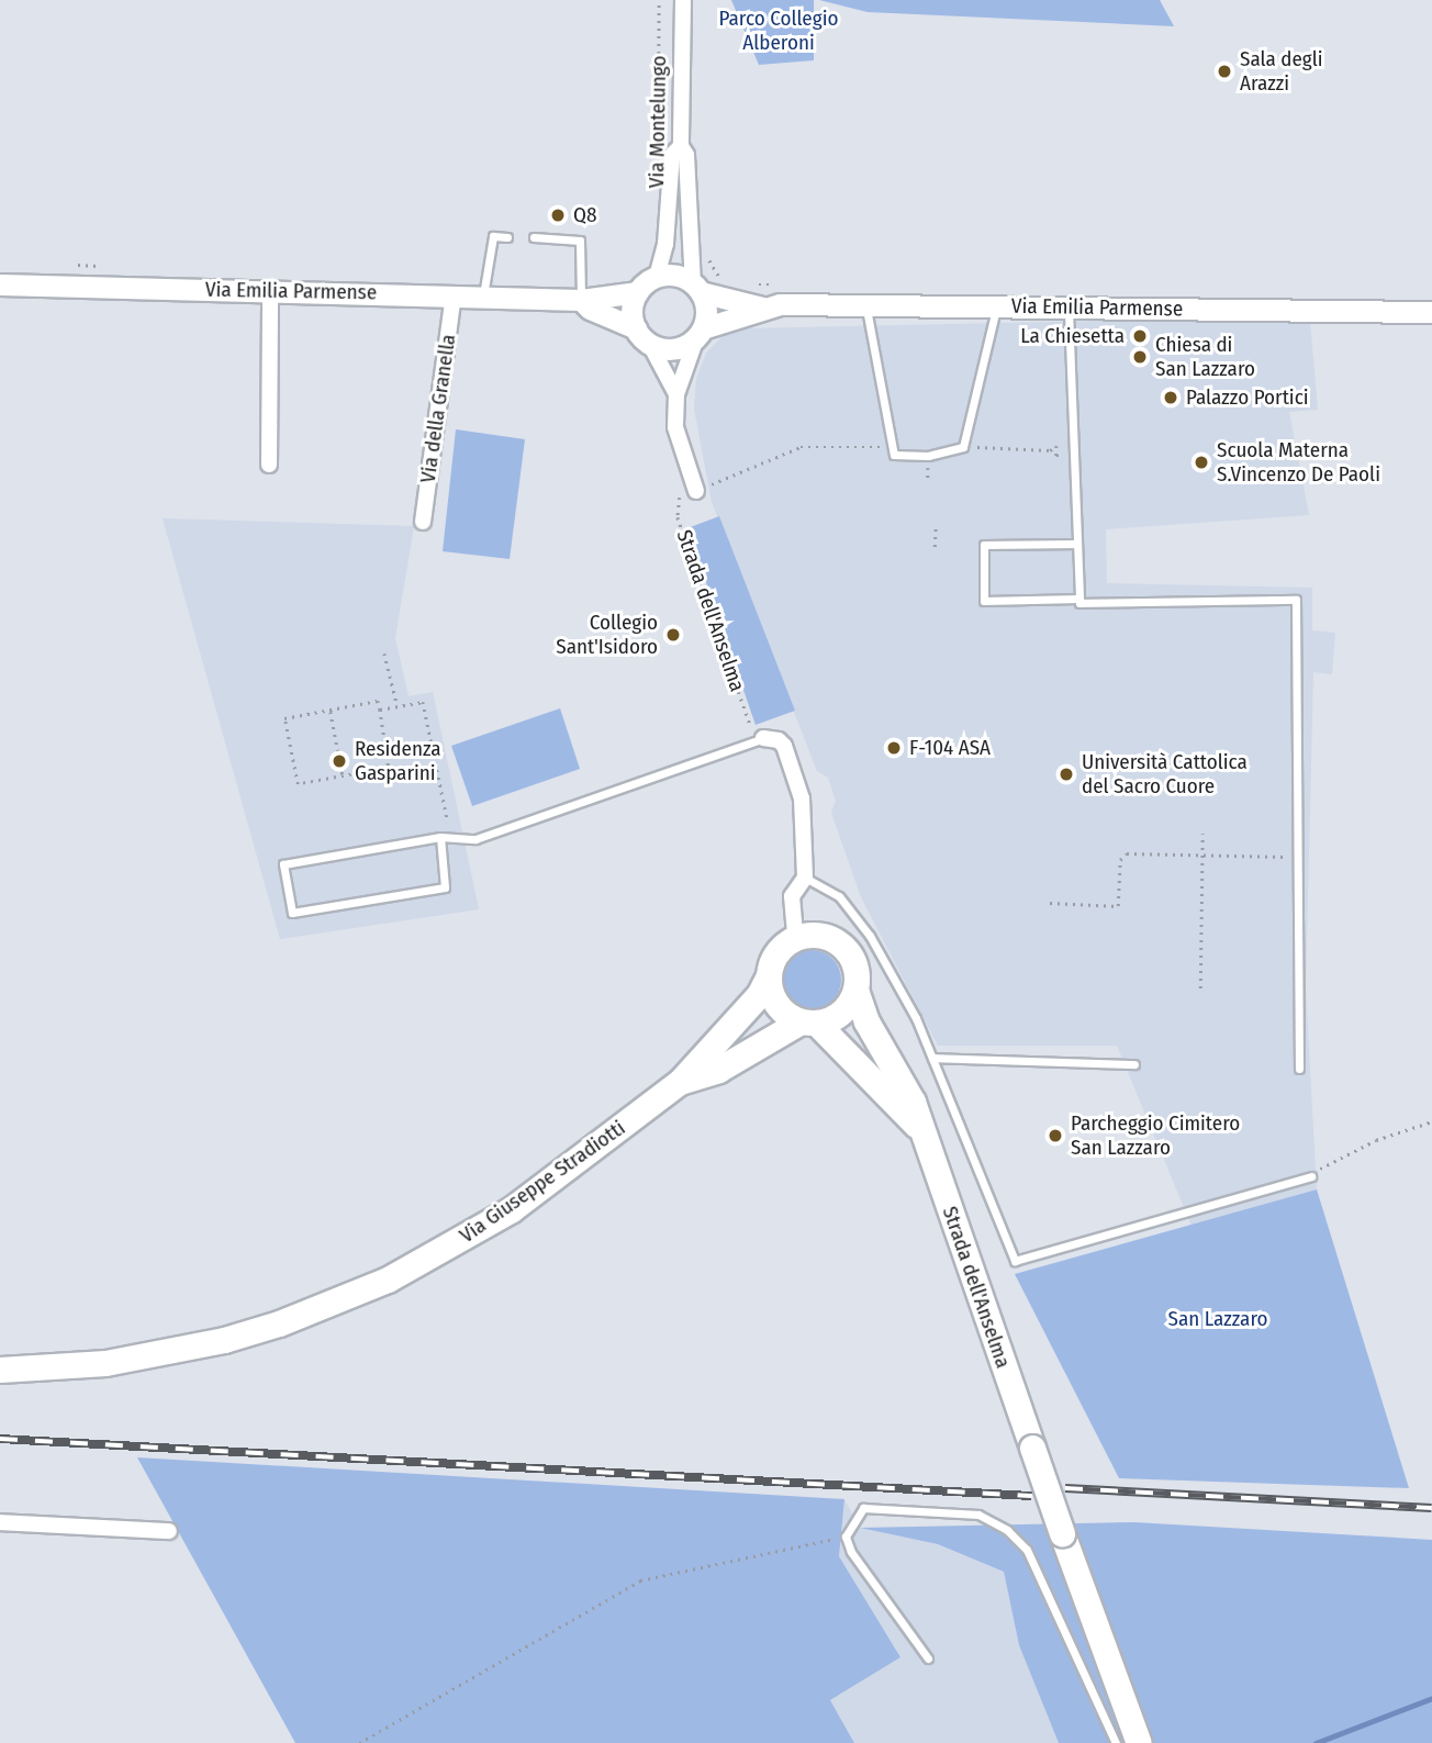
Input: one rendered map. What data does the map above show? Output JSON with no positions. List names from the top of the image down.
{
  "streets": {
    "main road": ["Via Emilia Parmense", "Strada dell'Anselma", "Via Giuseppe Stradiotti"],
    "street": ["Via Montelungo", "Via della Granella"]
  },
  "crossings": [
    ["Via Montelungo", "Via Emilia Parmense"],
    ["Via Emilia Parmense", "Via della Granella"],
    ["Strada dell'Anselma", "Via Giuseppe Stradiotti"]
  ],
  "parks": ["Parco Collegio Alberoni", "San Lazzaro"],
  "places": [
    "Sala degli Arazzi",
    "Q8",
    "La Chiesetta",
    "Chiesa di San Lazzaro",
    "Palazzo Portici",
    "Scuola Materna S.Vincenzo De Paoli",
    "Collegio Sant'Isidoro",
    "F-104 ASA",
    "Residenza Gasparini",
    "Università Cattolica del Sacro Cuore",
    "Parcheggio Cimitero San Lazzaro"
  ]
}
